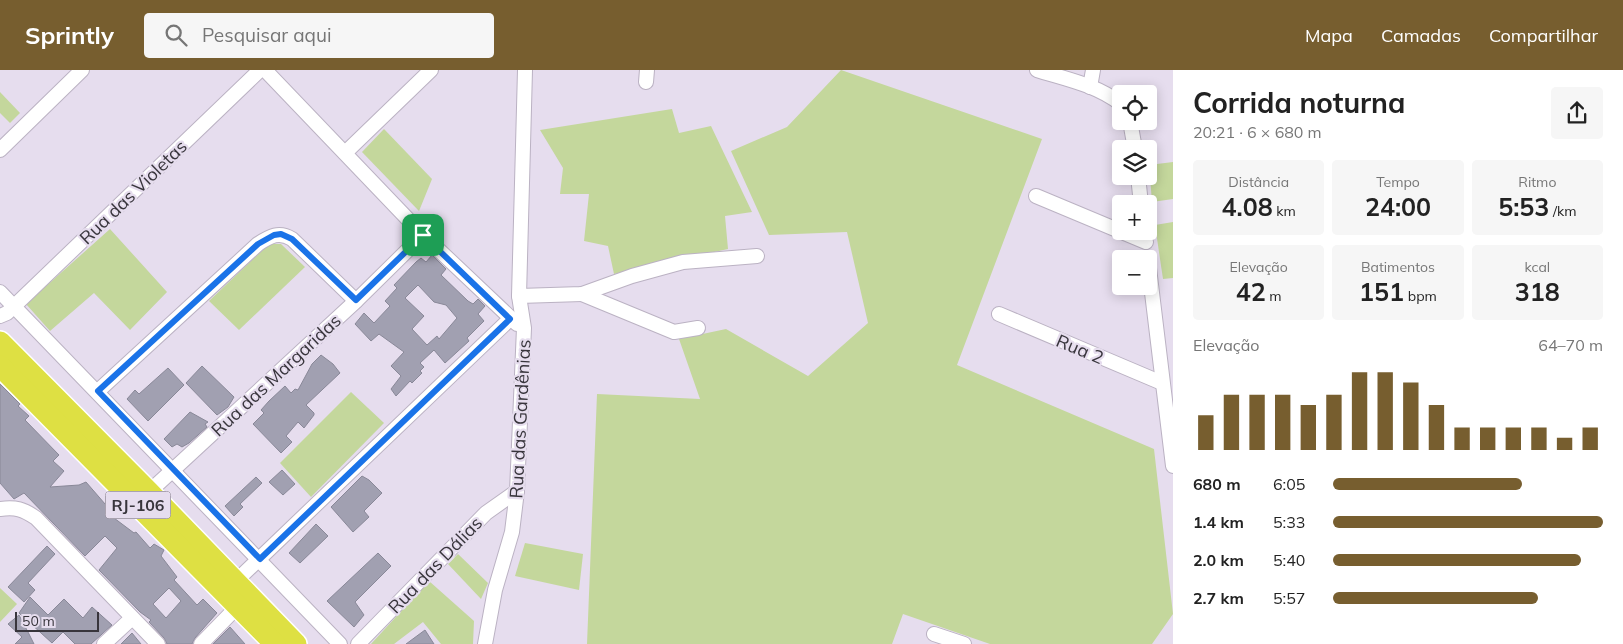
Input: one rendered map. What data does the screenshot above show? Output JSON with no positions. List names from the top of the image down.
{
  "streets": {
    "highway": ["RJ-106"],
    "street": [
      "Rua das Violetas",
      "Rua 2",
      "Rua das Margaridas",
      "Rua das Gardênias",
      "Rua das Dálias"
    ]
  },
  "crossings": [
    ["Rua das Margaridas", "RJ-106"],
    ["Rua das Gardênias", "Rua das Dálias"]
  ],
  "scale_bar": "50 m",
  "page": {
    "header": "Sprintly",
    "search": "Pesquisar aqui",
    "nav": ["Mapa", "Camadas", "Compartilhar"],
    "heading": ["Corrida noturna", "20:21 · 6 × 680 m"],
    "map_buttons": ["+", "−"],
    "stats": [
      ["Distância", "4.08 km"],
      ["Tempo", "24:00"],
      ["Ritmo", "5:53 /km"],
      ["Elevação", "42 m"],
      ["Batimentos", "151 bpm"],
      ["kcal", "318"]
    ],
    "chart": ["Elevação", "64–70 m"],
    "list": [
      {
        "name": "680 m",
        "note": "6:05"
      },
      {
        "name": "1.4 km",
        "note": "5:33"
      },
      {
        "name": "2.0 km",
        "note": "5:40"
      },
      {
        "name": "2.7 km",
        "note": "5:57"
      }
    ],
    "scale": "50 m"
  }
}
